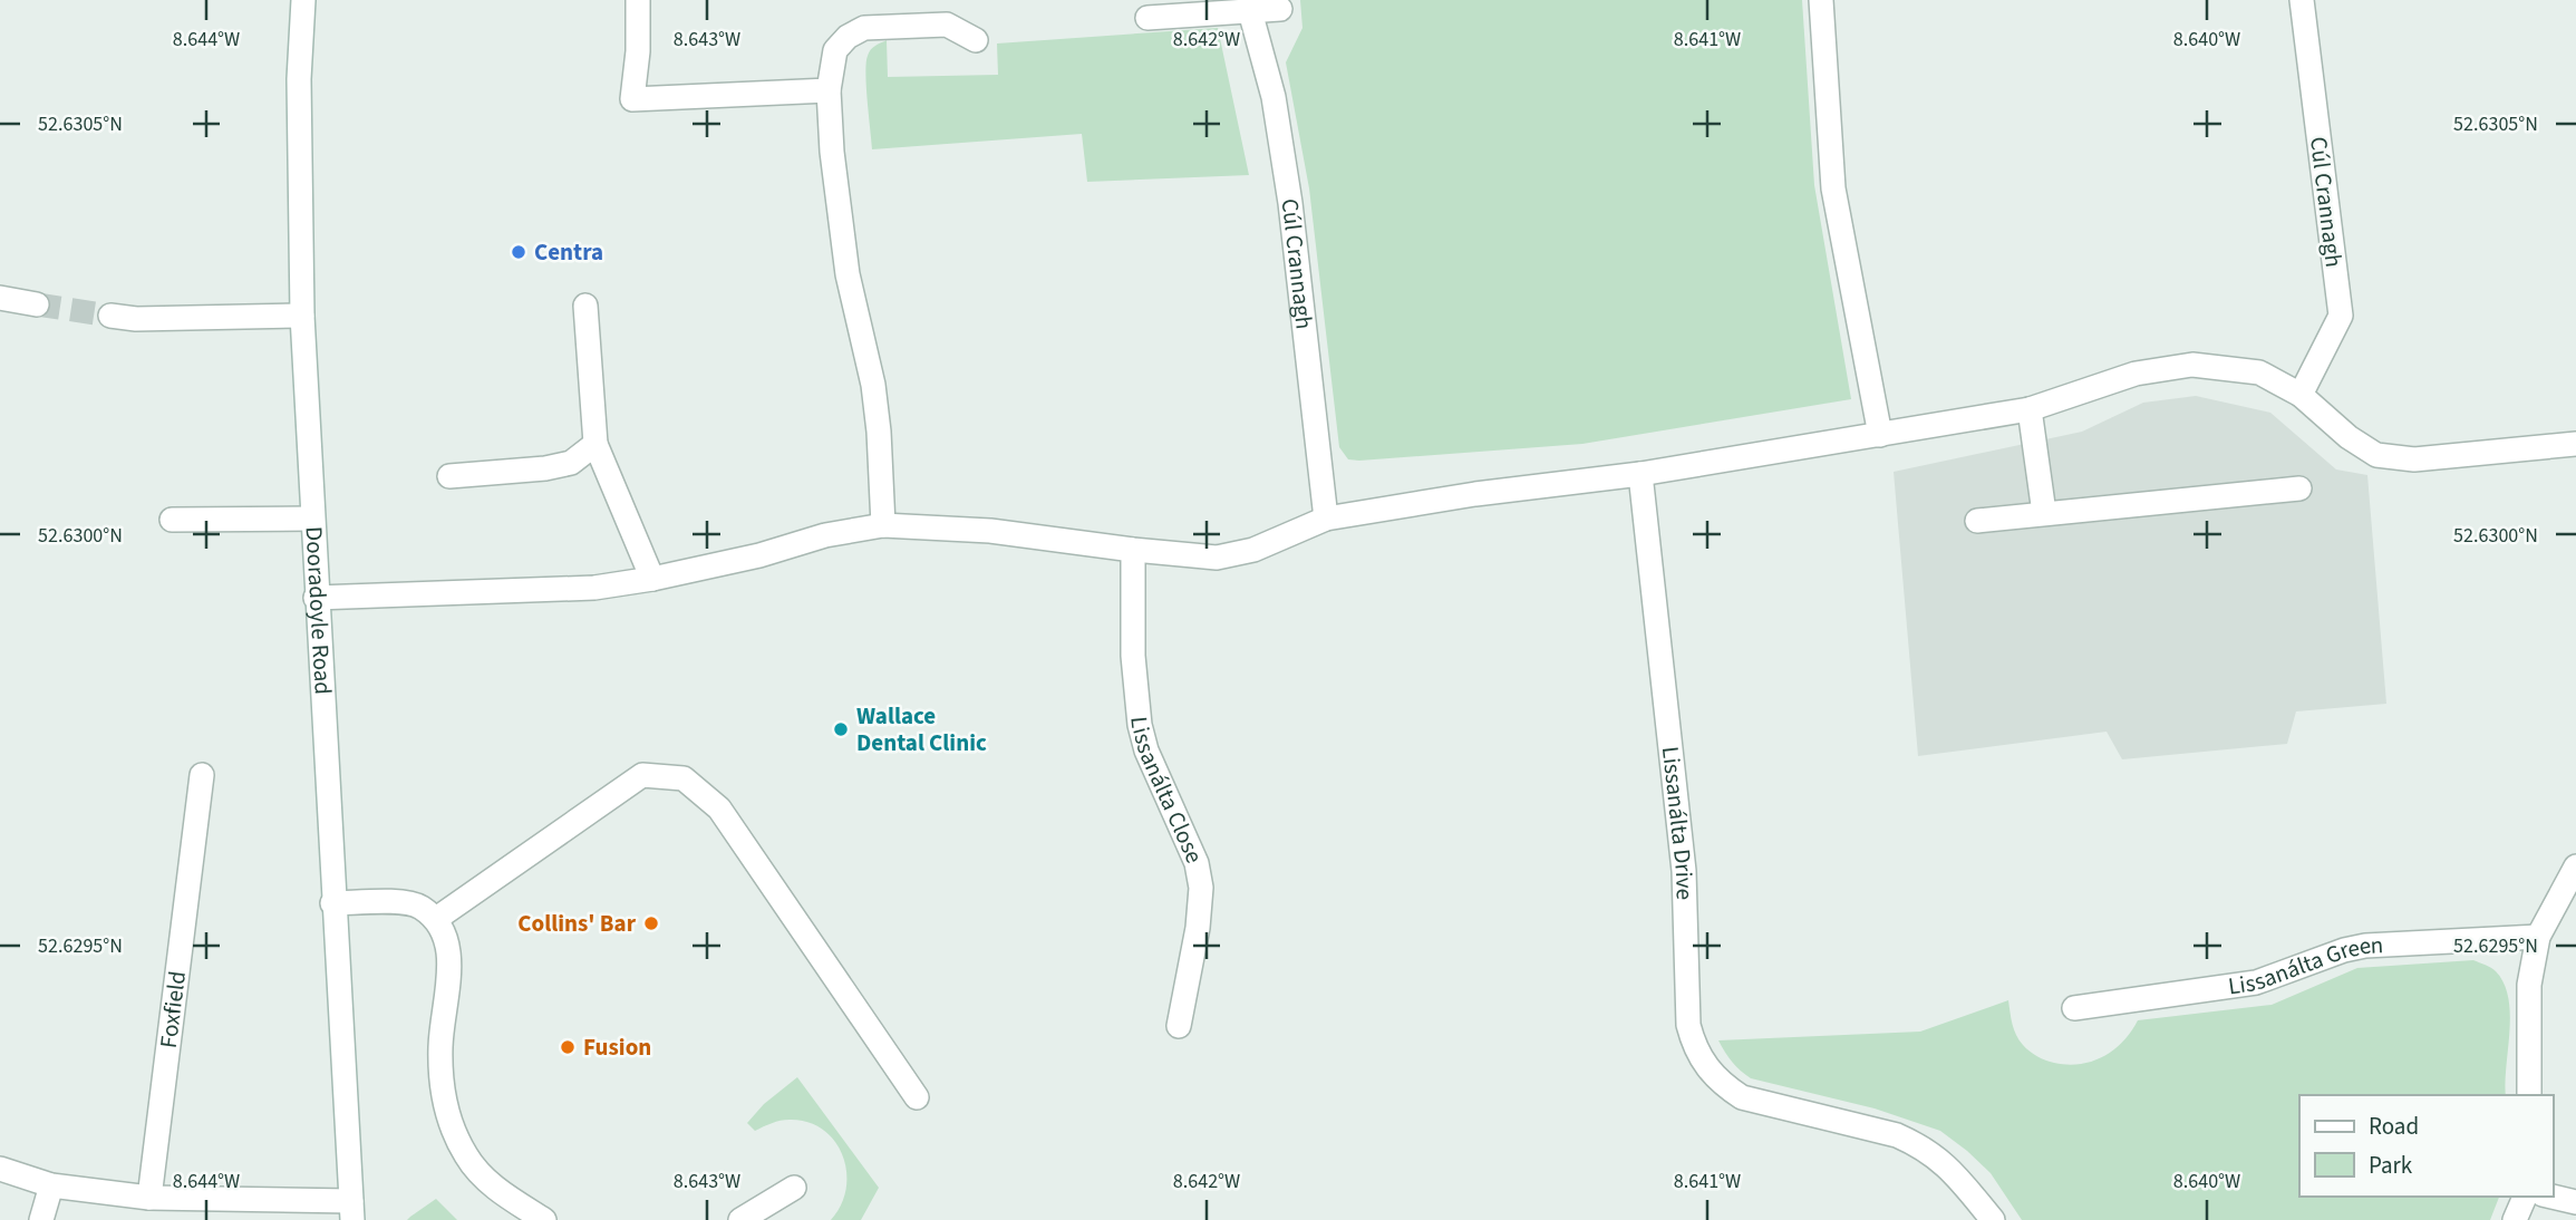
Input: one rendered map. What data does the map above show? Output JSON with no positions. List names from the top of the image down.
{
  "streets": {
    "street": [
      "Cúl Crannagh",
      "Dooradoyle Road",
      "Lissanálta Close",
      "Lissanálta Drive",
      "Lissanálta Green",
      "Foxfield"
    ]
  },
  "places": [
    "Centra",
    "Wallace Dental Clinic",
    "Collins' Bar",
    "Fusion"
  ],
  "legend": ["Road", "Park"],
  "coordinates": [
    "8.644°W",
    "8.643°W",
    "8.642°W",
    "8.641°W",
    "8.640°W",
    "52.6305°N",
    "52.6300°N",
    "52.6295°N"
  ]
}
